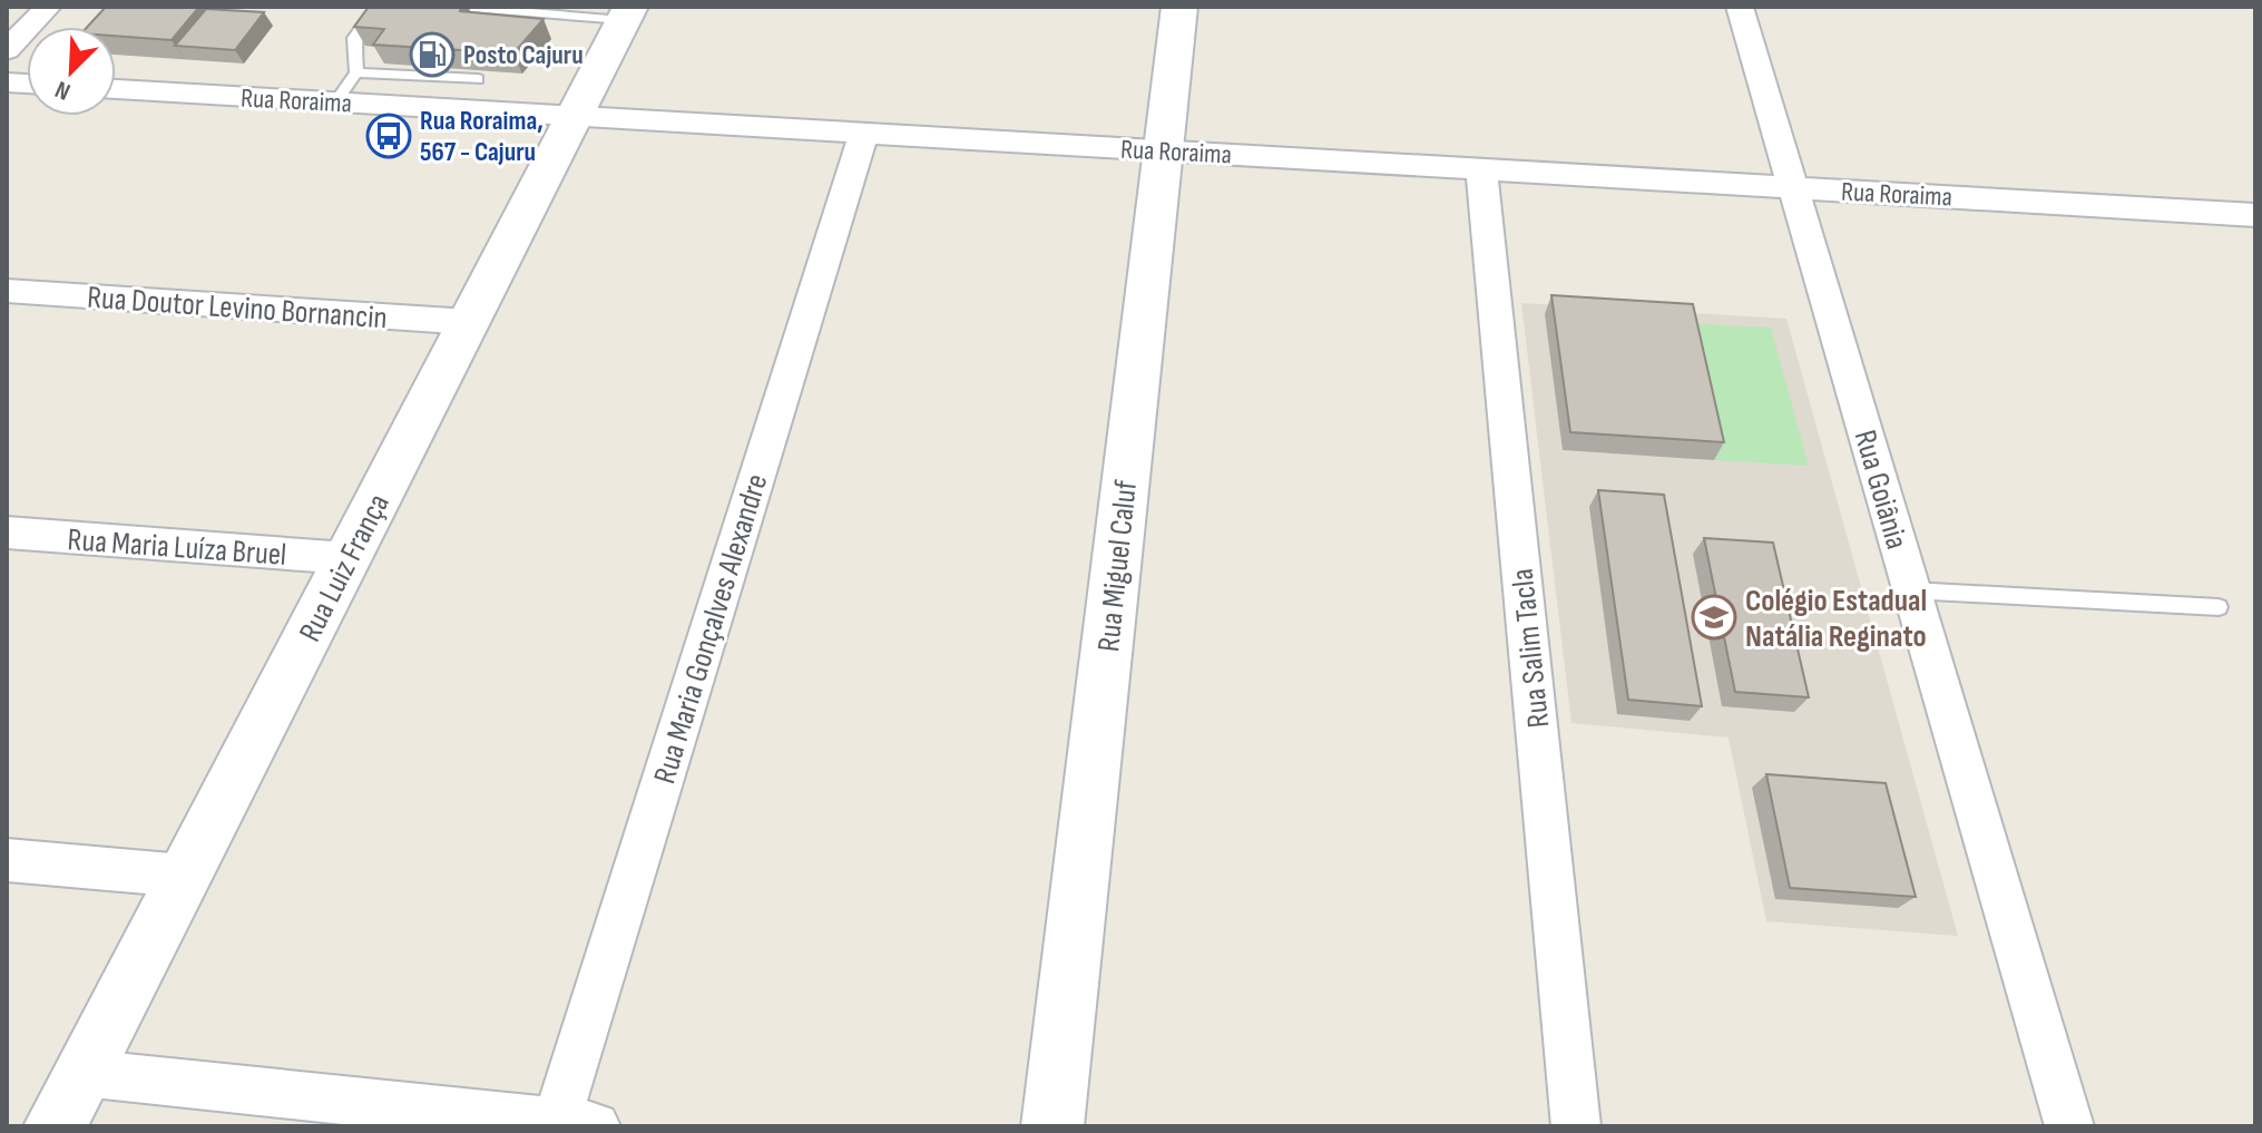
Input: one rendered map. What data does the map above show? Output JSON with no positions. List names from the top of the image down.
{
  "streets": {
    "street": [
      "Rua Roraima",
      "Rua Doutor Levino Bornancin",
      "Rua Goiânia",
      "Rua Maria Luíza Bruel",
      "Rua Miguel Caluf",
      "Rua Luiz França",
      "Rua Maria Gonçalves Alexandre",
      "Rua Salim Tacla"
    ]
  },
  "crossings": [
    ["Rua Roraima", "Rua Goiânia"],
    ["Rua Roraima", "Rua Miguel Caluf"],
    ["Rua Roraima", "Rua Luiz França"],
    ["Rua Roraima", "Rua Maria Gonçalves Alexandre"],
    ["Rua Roraima", "Rua Salim Tacla"],
    ["Rua Doutor Levino Bornancin", "Rua Luiz França"],
    ["Rua Maria Luíza Bruel", "Rua Luiz França"]
  ],
  "places": {
    "fuel station": ["Posto Cajuru"],
    "bus stop": ["Rua Roraima, 567 - Cajuru"],
    "school or university": ["Colégio Estadual Natália Reginato"]
  },
  "north": "bottom left"
}
